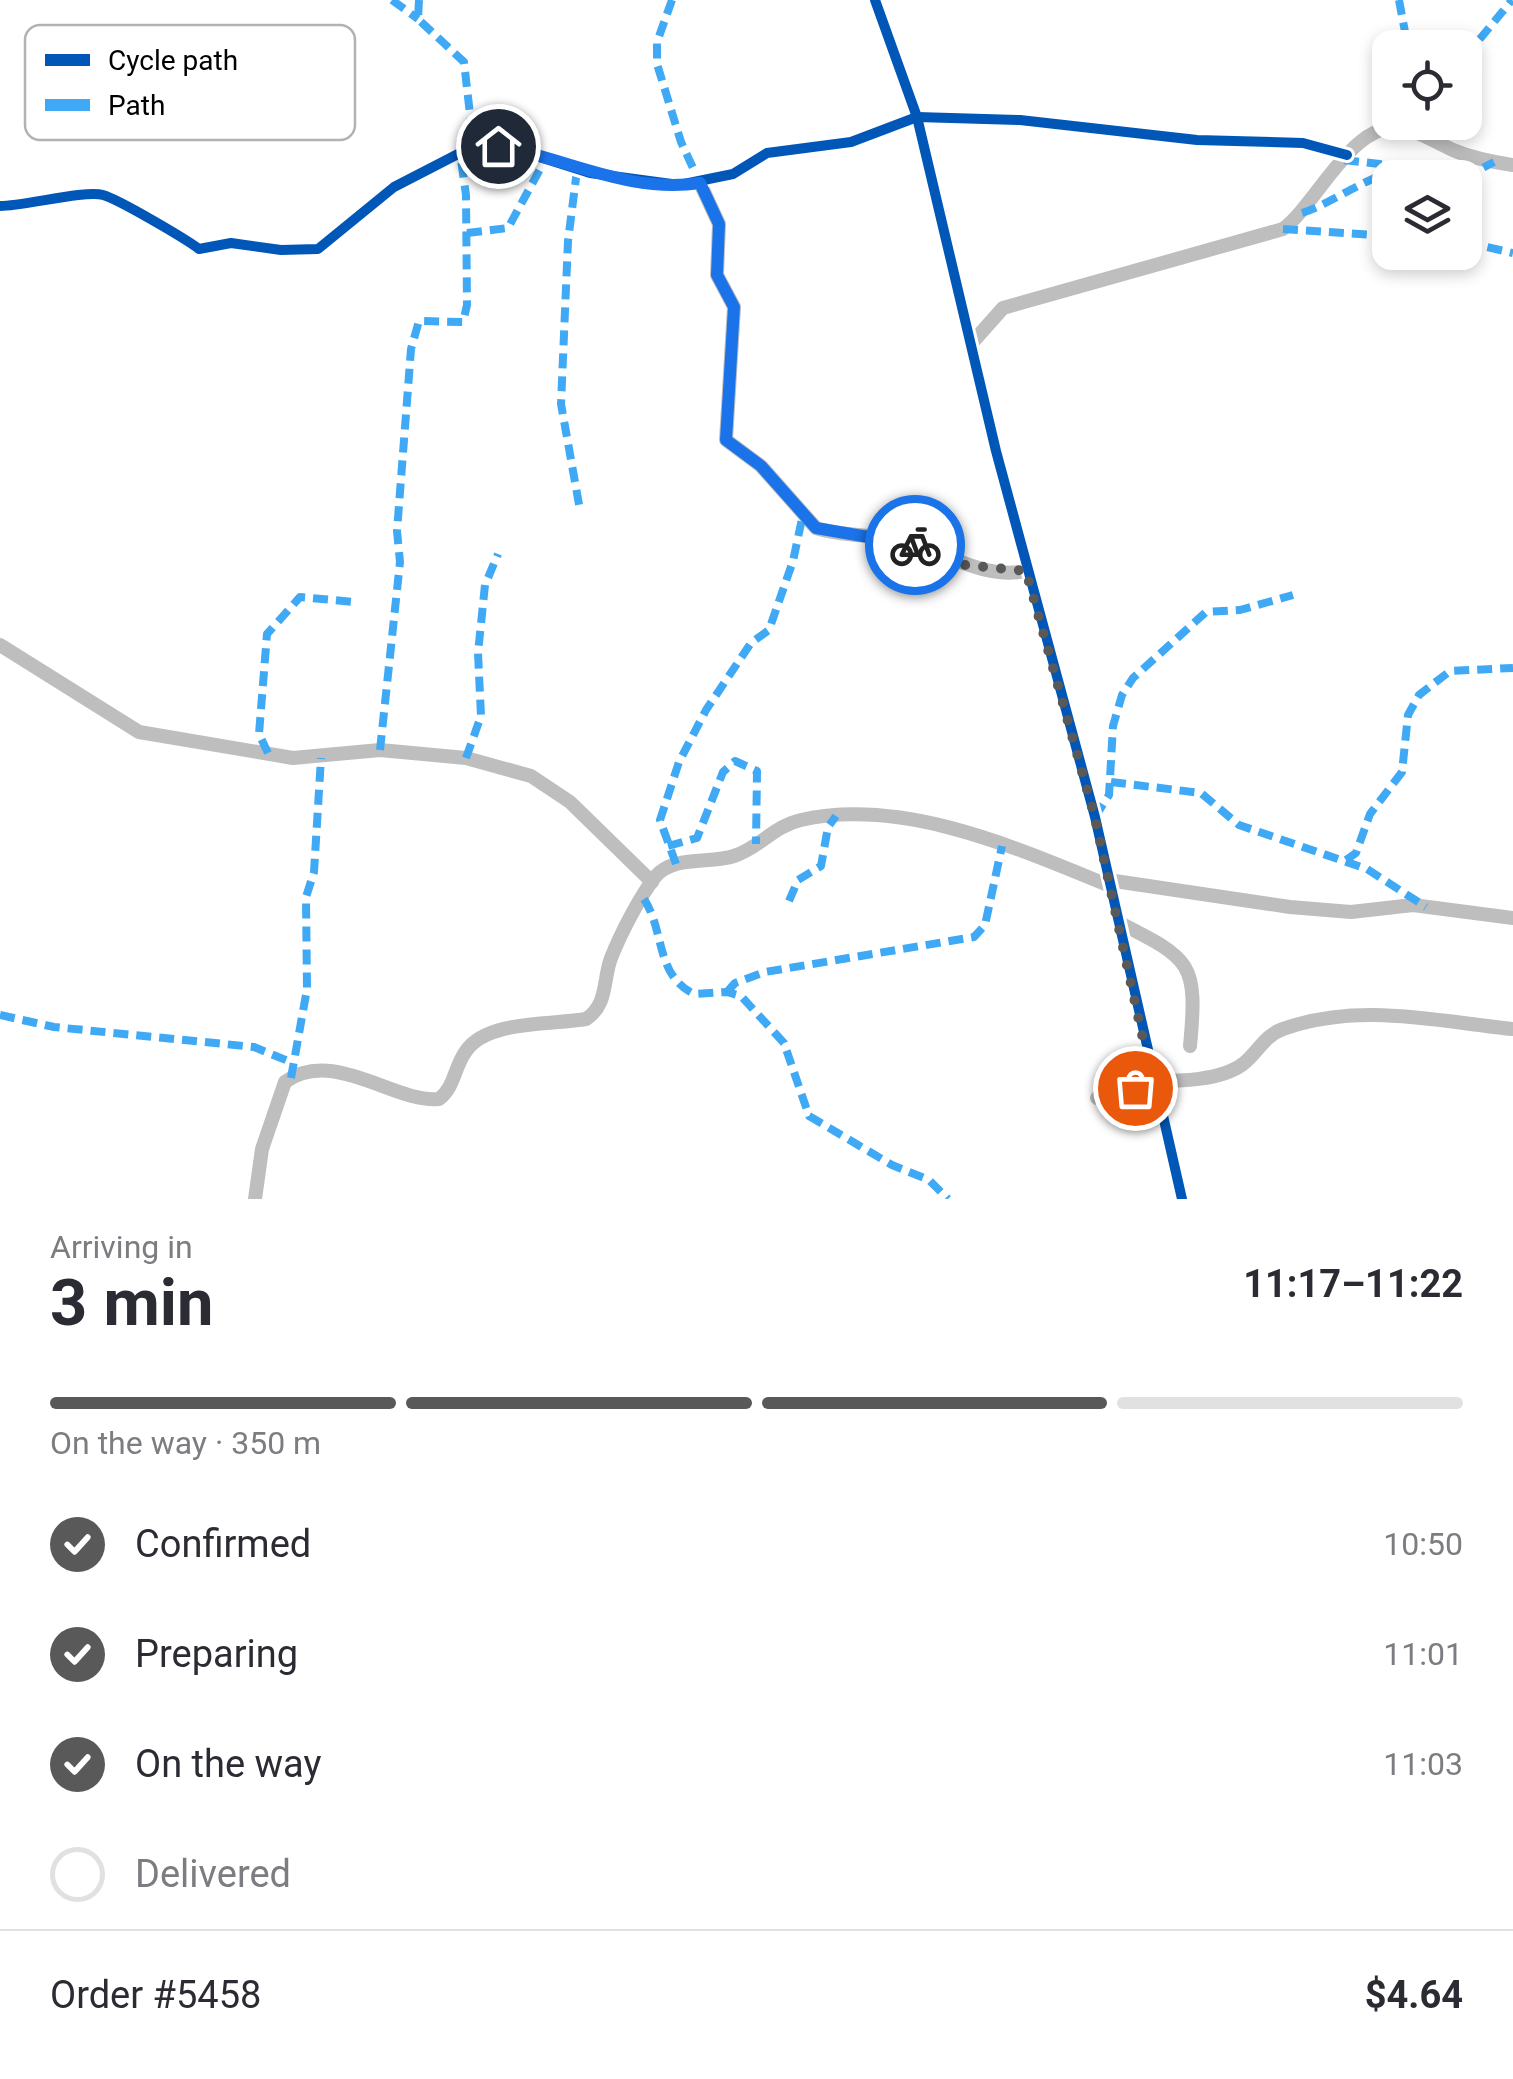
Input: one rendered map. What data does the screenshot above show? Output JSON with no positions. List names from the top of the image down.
{
  "legend": ["Cycle path", "Path"],
  "page": {
    "heading": ["3 min", "Arriving in", "11:17–11:22"],
    "panel": ["Order #5458", "$4.64"],
    "bar": "On the way · 350 m",
    "list": [
      ["Confirmed", "10:50"],
      ["Preparing", "11:01"],
      ["On the way", "11:03"],
      "Delivered"
    ]
  }
}
